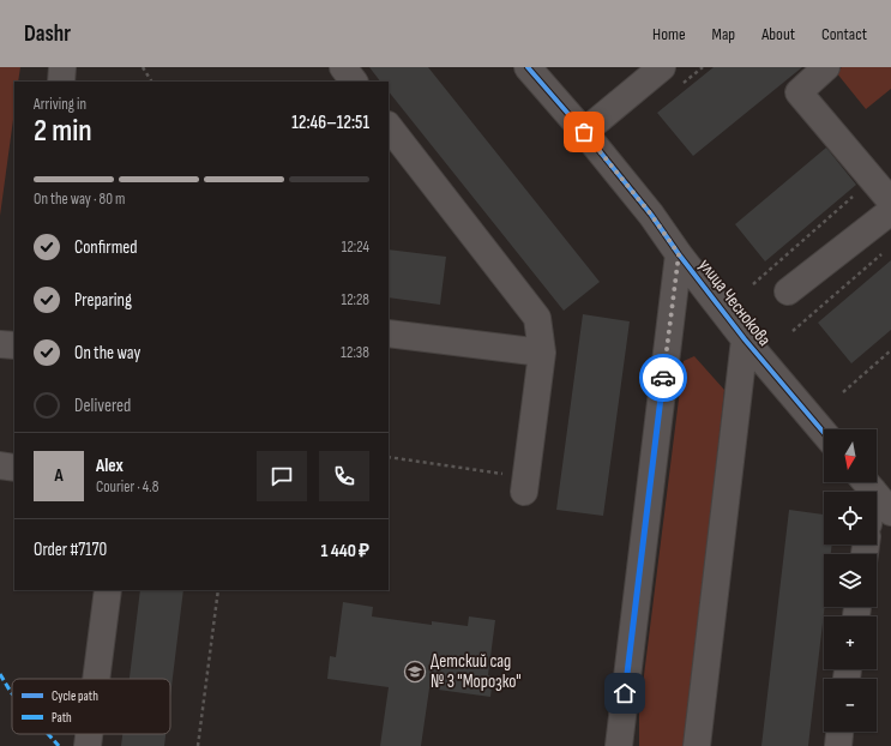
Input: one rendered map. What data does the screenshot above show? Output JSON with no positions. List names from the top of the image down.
{
  "streets": {
    "street": ["улица Чеснокова"]
  },
  "places": {
    "school or university": ["Детский сад № 3 \"Морозко\""]
  },
  "legend": ["Cycle path", "Path"],
  "north": "bottom",
  "page": {
    "header": "Dashr",
    "nav": [
      "Home",
      "Map",
      "About",
      "Contact"
    ],
    "heading": ["2 min", "Arriving in", "12:46–12:51"],
    "panel": [
      "Alex",
      "Courier · 4.8",
      "Order #7170",
      "1 440 ₽"
    ],
    "bar": "On the way · 80 m",
    "list": [
      ["Confirmed", "12:24"],
      ["Preparing", "12:28"],
      ["On the way", "12:38"],
      "Delivered"
    ],
    "map_buttons": ["+", "−"],
    "round": "A"
  }
}
